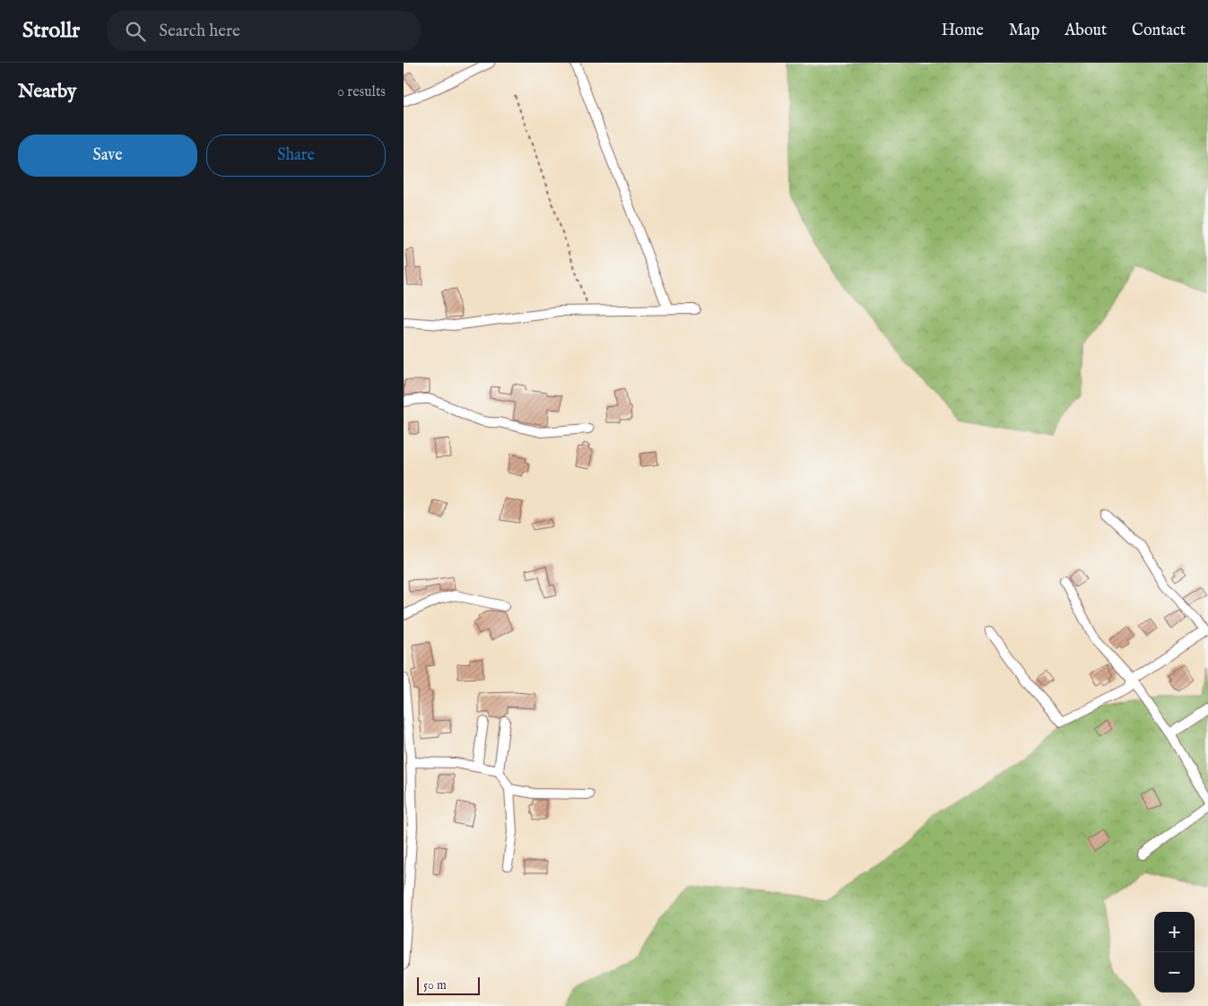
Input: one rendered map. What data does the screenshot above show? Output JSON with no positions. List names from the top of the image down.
{
  "scale_bar": "50 m",
  "page": {
    "header": "Strollr",
    "search": "Search here",
    "nav": [
      "Home",
      "Map",
      "About",
      "Contact"
    ],
    "heading": ["Nearby", "0 results"],
    "buttons": ["Save", "Share"],
    "map_buttons": ["+", "−"],
    "scale": "50 m"
  }
}
